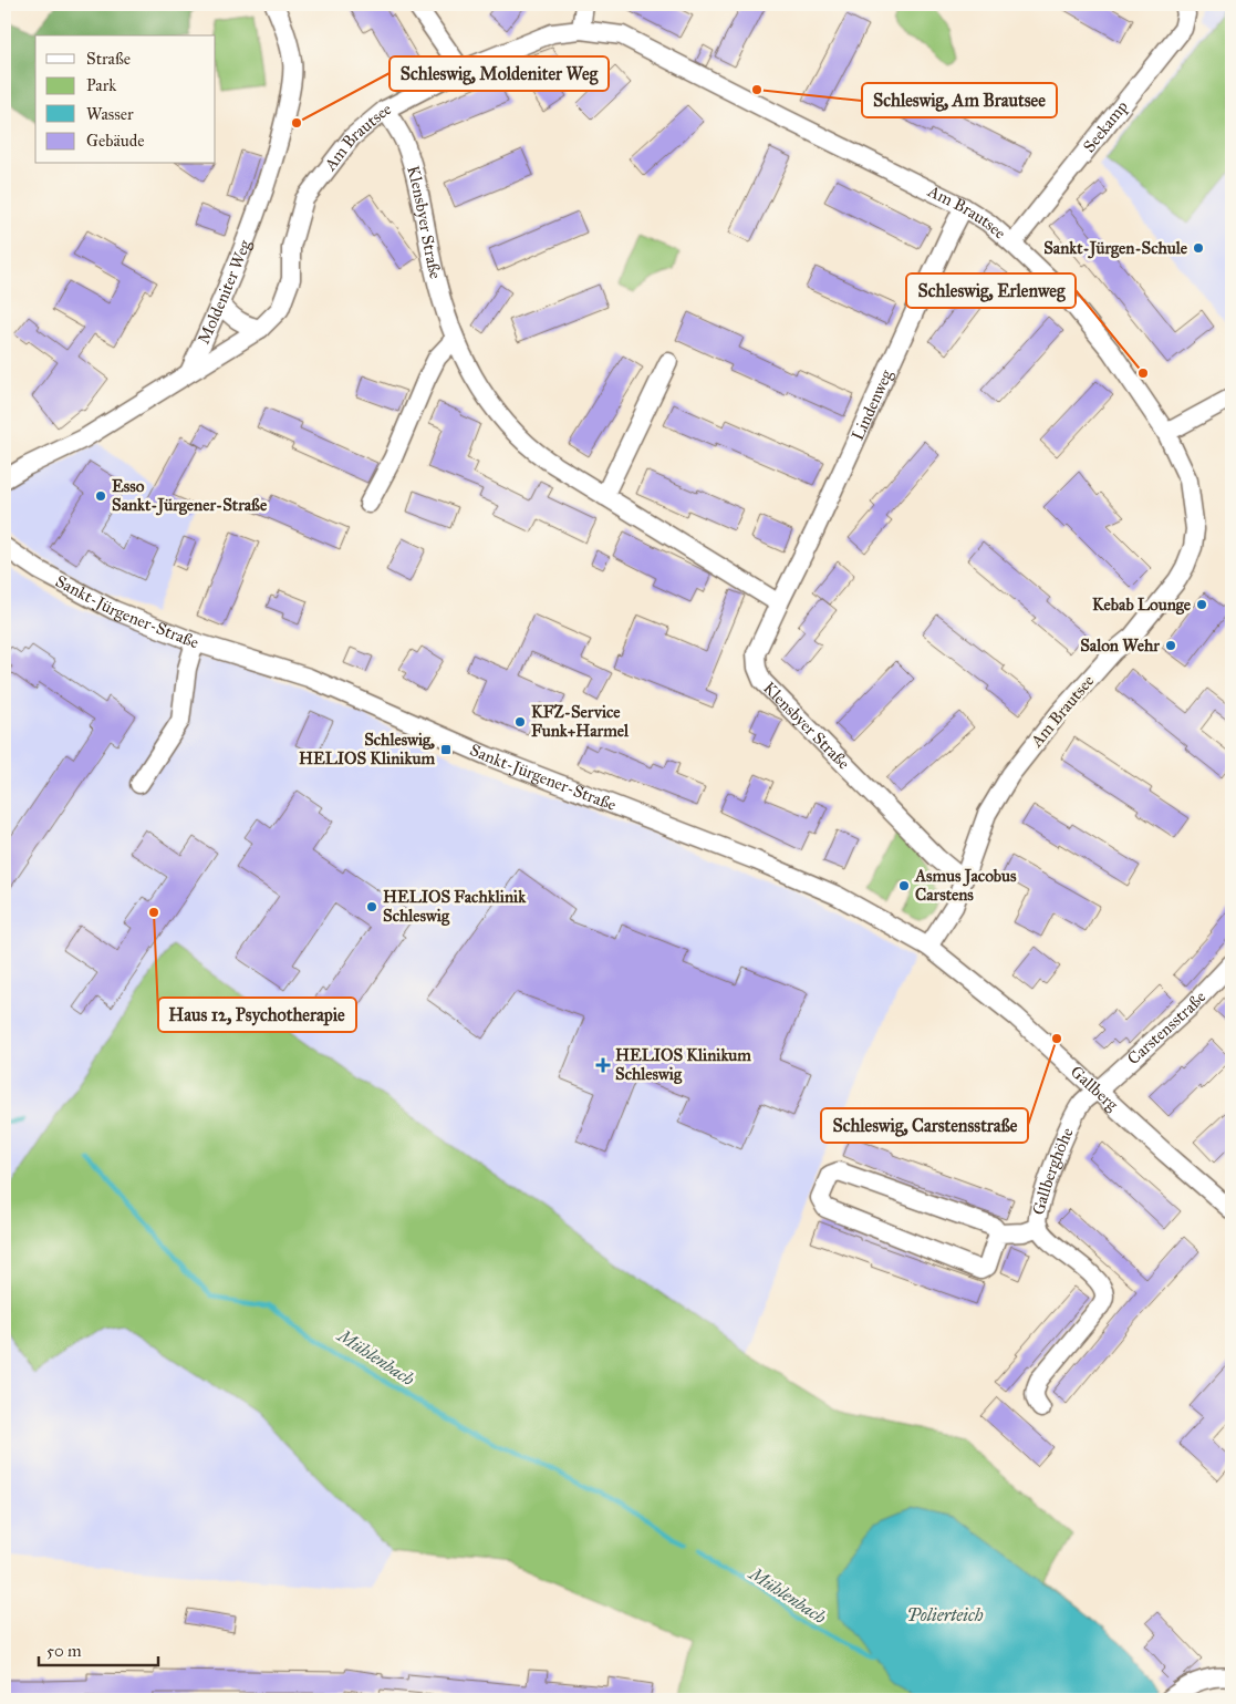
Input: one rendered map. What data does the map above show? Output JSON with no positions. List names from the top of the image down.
{
  "streets": {
    "street": [
      "Seekamp",
      "Am Brautsee",
      "Klensbyer Straße",
      "Moldeniter Weg",
      "Lindenweg",
      "Sankt-Jürgener-Straße",
      "Carstensstraße",
      "Gallberg",
      "Gallberghöhe"
    ]
  },
  "crossings": [
    ["Seekamp", "Am Brautsee"],
    ["Am Brautsee", "Klensbyer Straße"],
    ["Am Brautsee", "Moldeniter Weg"],
    ["Am Brautsee", "Lindenweg"],
    ["Am Brautsee", "Sankt-Jürgener-Straße"],
    ["Am Brautsee", "Gallberg"],
    ["Klensbyer Straße", "Lindenweg"],
    ["Sankt-Jürgener-Straße", "Gallberg"],
    ["Carstensstraße", "Gallberg"],
    ["Carstensstraße", "Gallberghöhe"],
    ["Gallberg", "Gallberghöhe"]
  ],
  "water": ["Mühlenbach", "Polierteich"],
  "places": {
    "other": [
      "Schleswig, Am Brautsee",
      "Schleswig, Moldeniter Weg",
      "Sankt-Jürgen-Schule",
      "Schleswig, Erlenweg",
      "Esso Sankt-Jürgener-Straße",
      "Kebab Lounge",
      "Salon Wehr",
      "KFZ-Service Funk+Harmel",
      "Asmus Jacobus Carstens",
      "HELIOS Fachklinik Schleswig",
      "Haus 12, Psychotherapie",
      "Schleswig, Carstensstraße"
    ],
    "transit": ["Schleswig, HELIOS Klinikum"],
    "health": ["HELIOS Klinikum Schleswig"]
  },
  "legend": [
    "Straße",
    "Park",
    "Wasser",
    "Gebäude"
  ],
  "scale_bar": "50 m"
}
